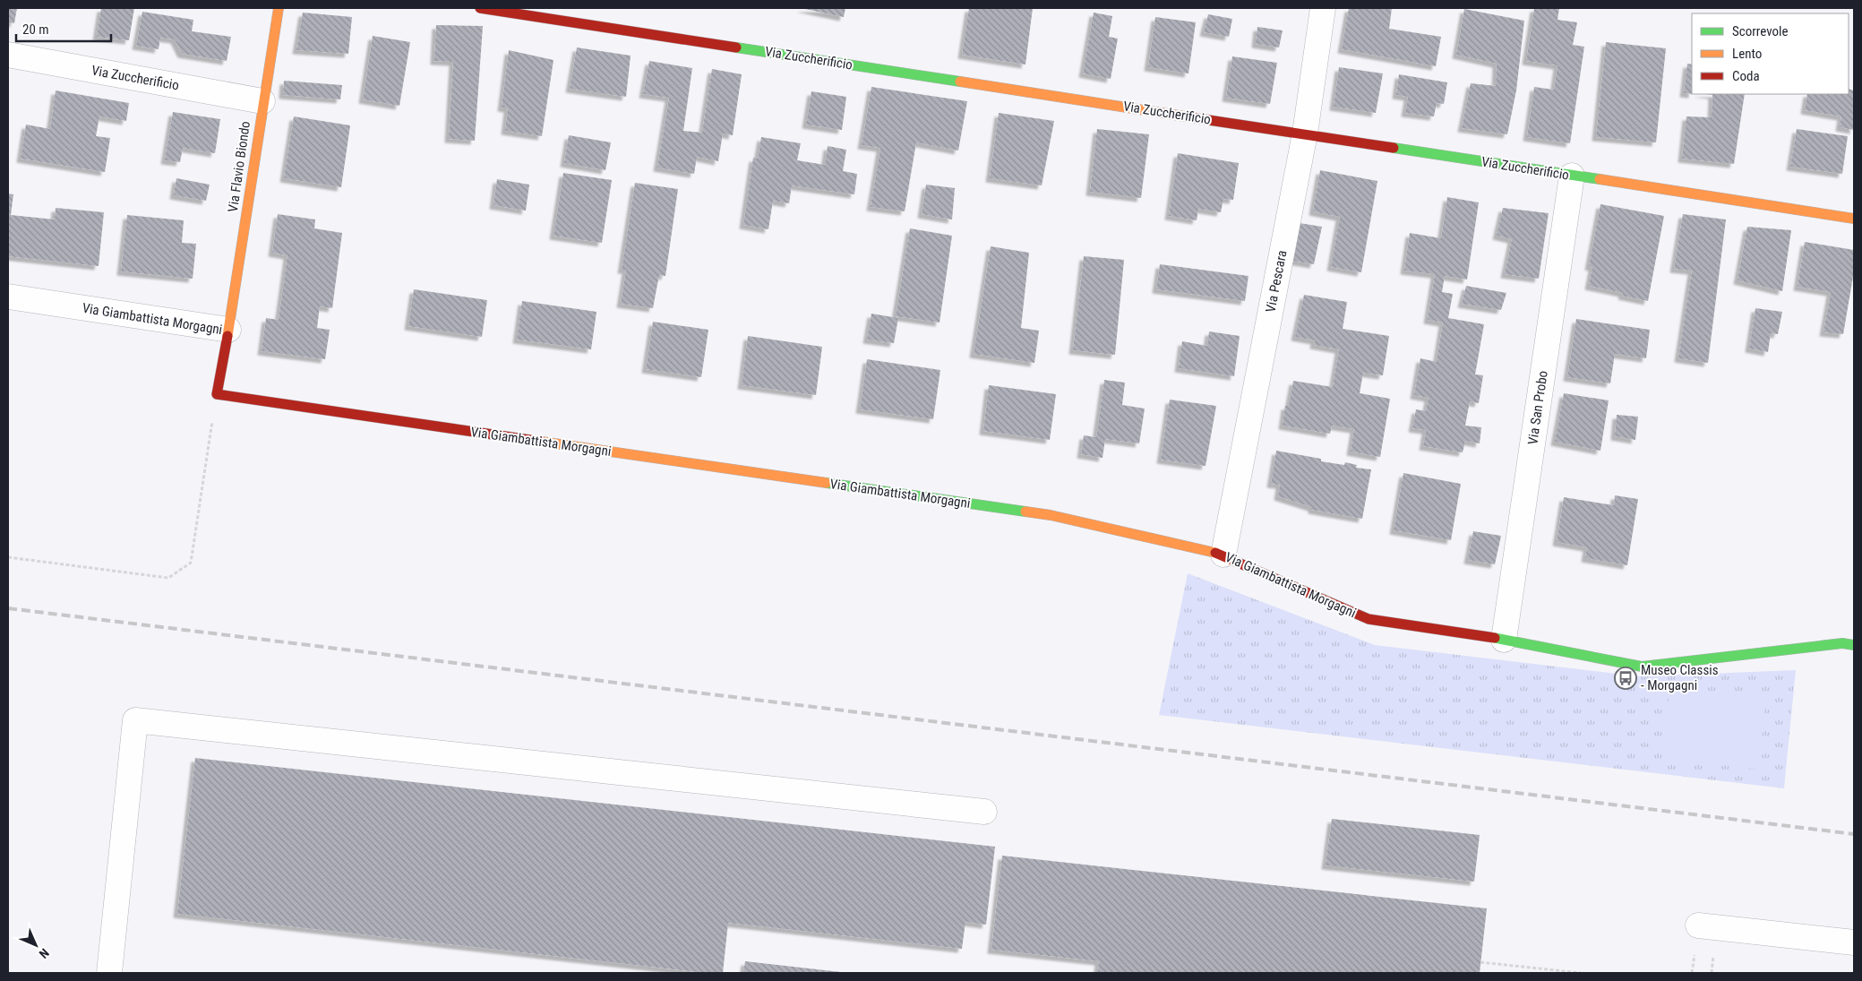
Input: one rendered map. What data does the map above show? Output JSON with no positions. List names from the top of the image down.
{
  "streets": {
    "street": [
      "Via Zuccherificio",
      "Via Flavio Biondo",
      "Via Pescara",
      "Via Giambattista Morgagni",
      "Via San Probo"
    ]
  },
  "crossings": [
    ["Via Zuccherificio", "Via Flavio Biondo"],
    ["Via Zuccherificio", "Via Pescara"],
    ["Via Zuccherificio", "Via San Probo"],
    ["Via Flavio Biondo", "Via Giambattista Morgagni"],
    ["Via Pescara", "Via Giambattista Morgagni"],
    ["Via Giambattista Morgagni", "Via San Probo"]
  ],
  "places": {
    "bus stop": ["Museo Classis - Morgagni"]
  },
  "legend": ["Scorrevole", "Lento", "Coda"],
  "scale_bar": "20 m",
  "north": "bottom right"
}
